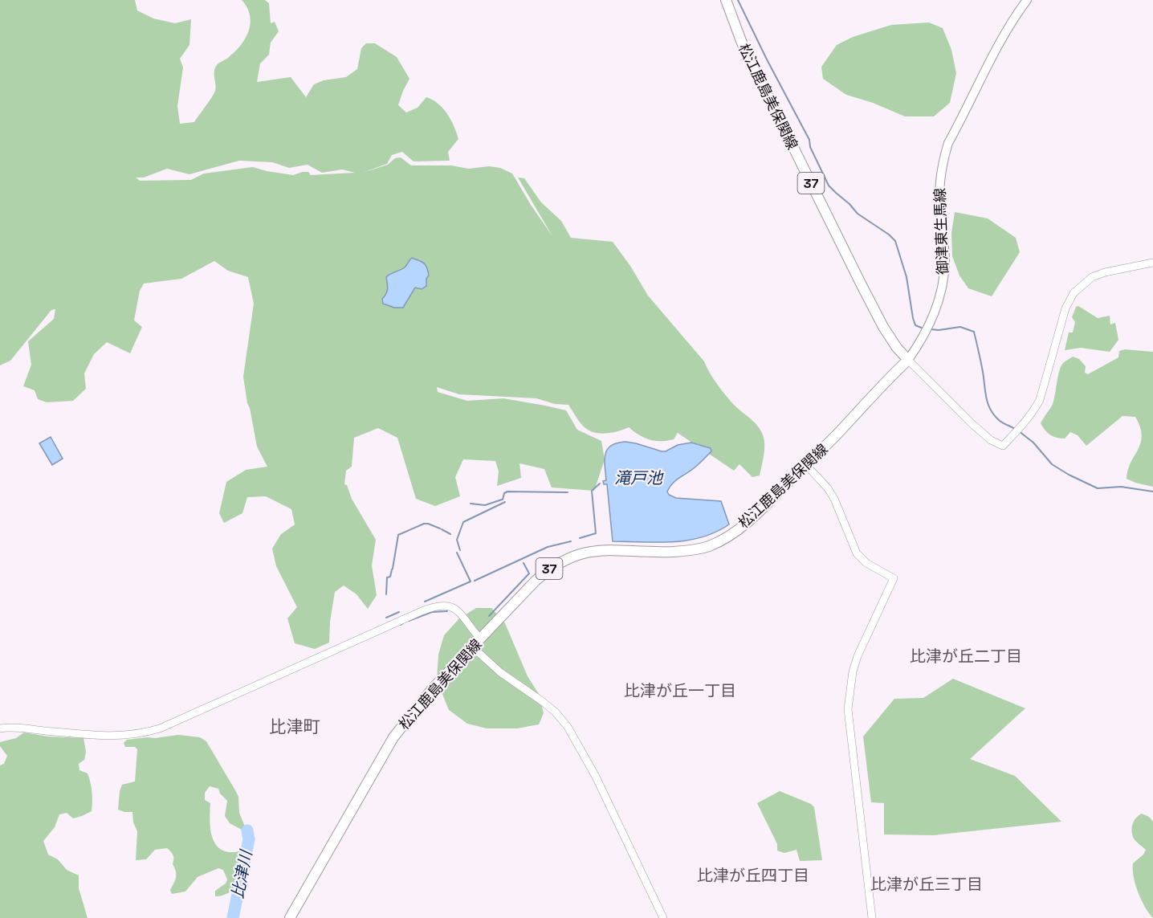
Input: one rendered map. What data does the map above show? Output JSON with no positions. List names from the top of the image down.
{
  "streets": {
    "main road": ["松江鹿島美保関線", "37", "御津東生馬線"]
  },
  "crossings": [
    ["松江鹿島美保関線", "御津東生馬線"]
  ],
  "districts": [
    "比津が丘二丁目",
    "比津が丘一丁目",
    "比津町",
    "比津が丘四丁目",
    "比津が丘三丁目"
  ],
  "water": ["滝戸池", "比津川"]
}
